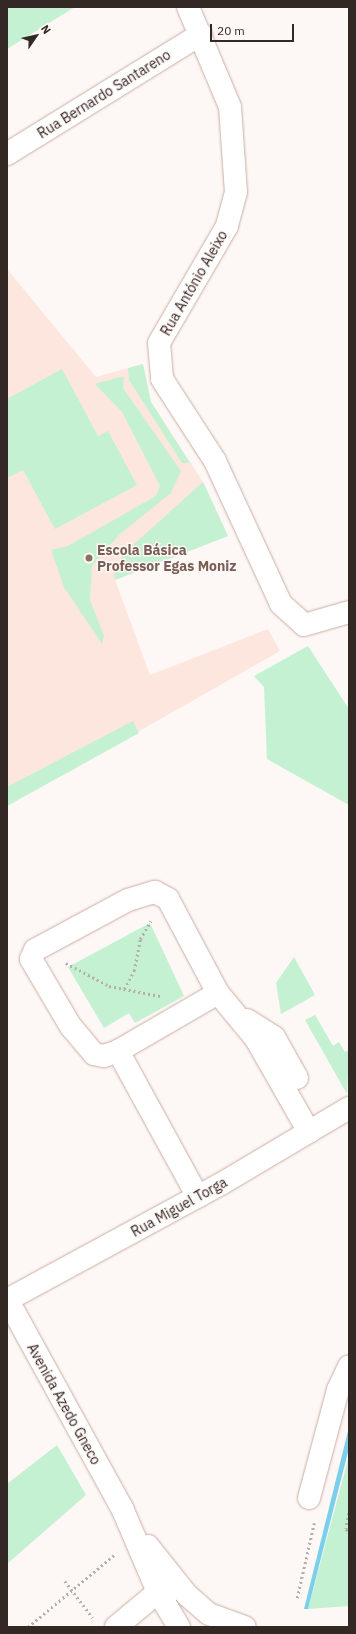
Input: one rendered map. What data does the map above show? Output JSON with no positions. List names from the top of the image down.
{
  "streets": {
    "street": [
      "Rua Bernardo Santareno",
      "Rua António Aleixo",
      "Rua Miguel Torga",
      "Avenida Azedo Gneco"
    ]
  },
  "crossings": [
    ["Rua Bernardo Santareno", "Rua António Aleixo"],
    ["Rua Miguel Torga", "Avenida Azedo Gneco"]
  ],
  "places": ["Escola Básica Professor Egas Moniz"],
  "scale_bar": "20 m",
  "north": "top right"
}
